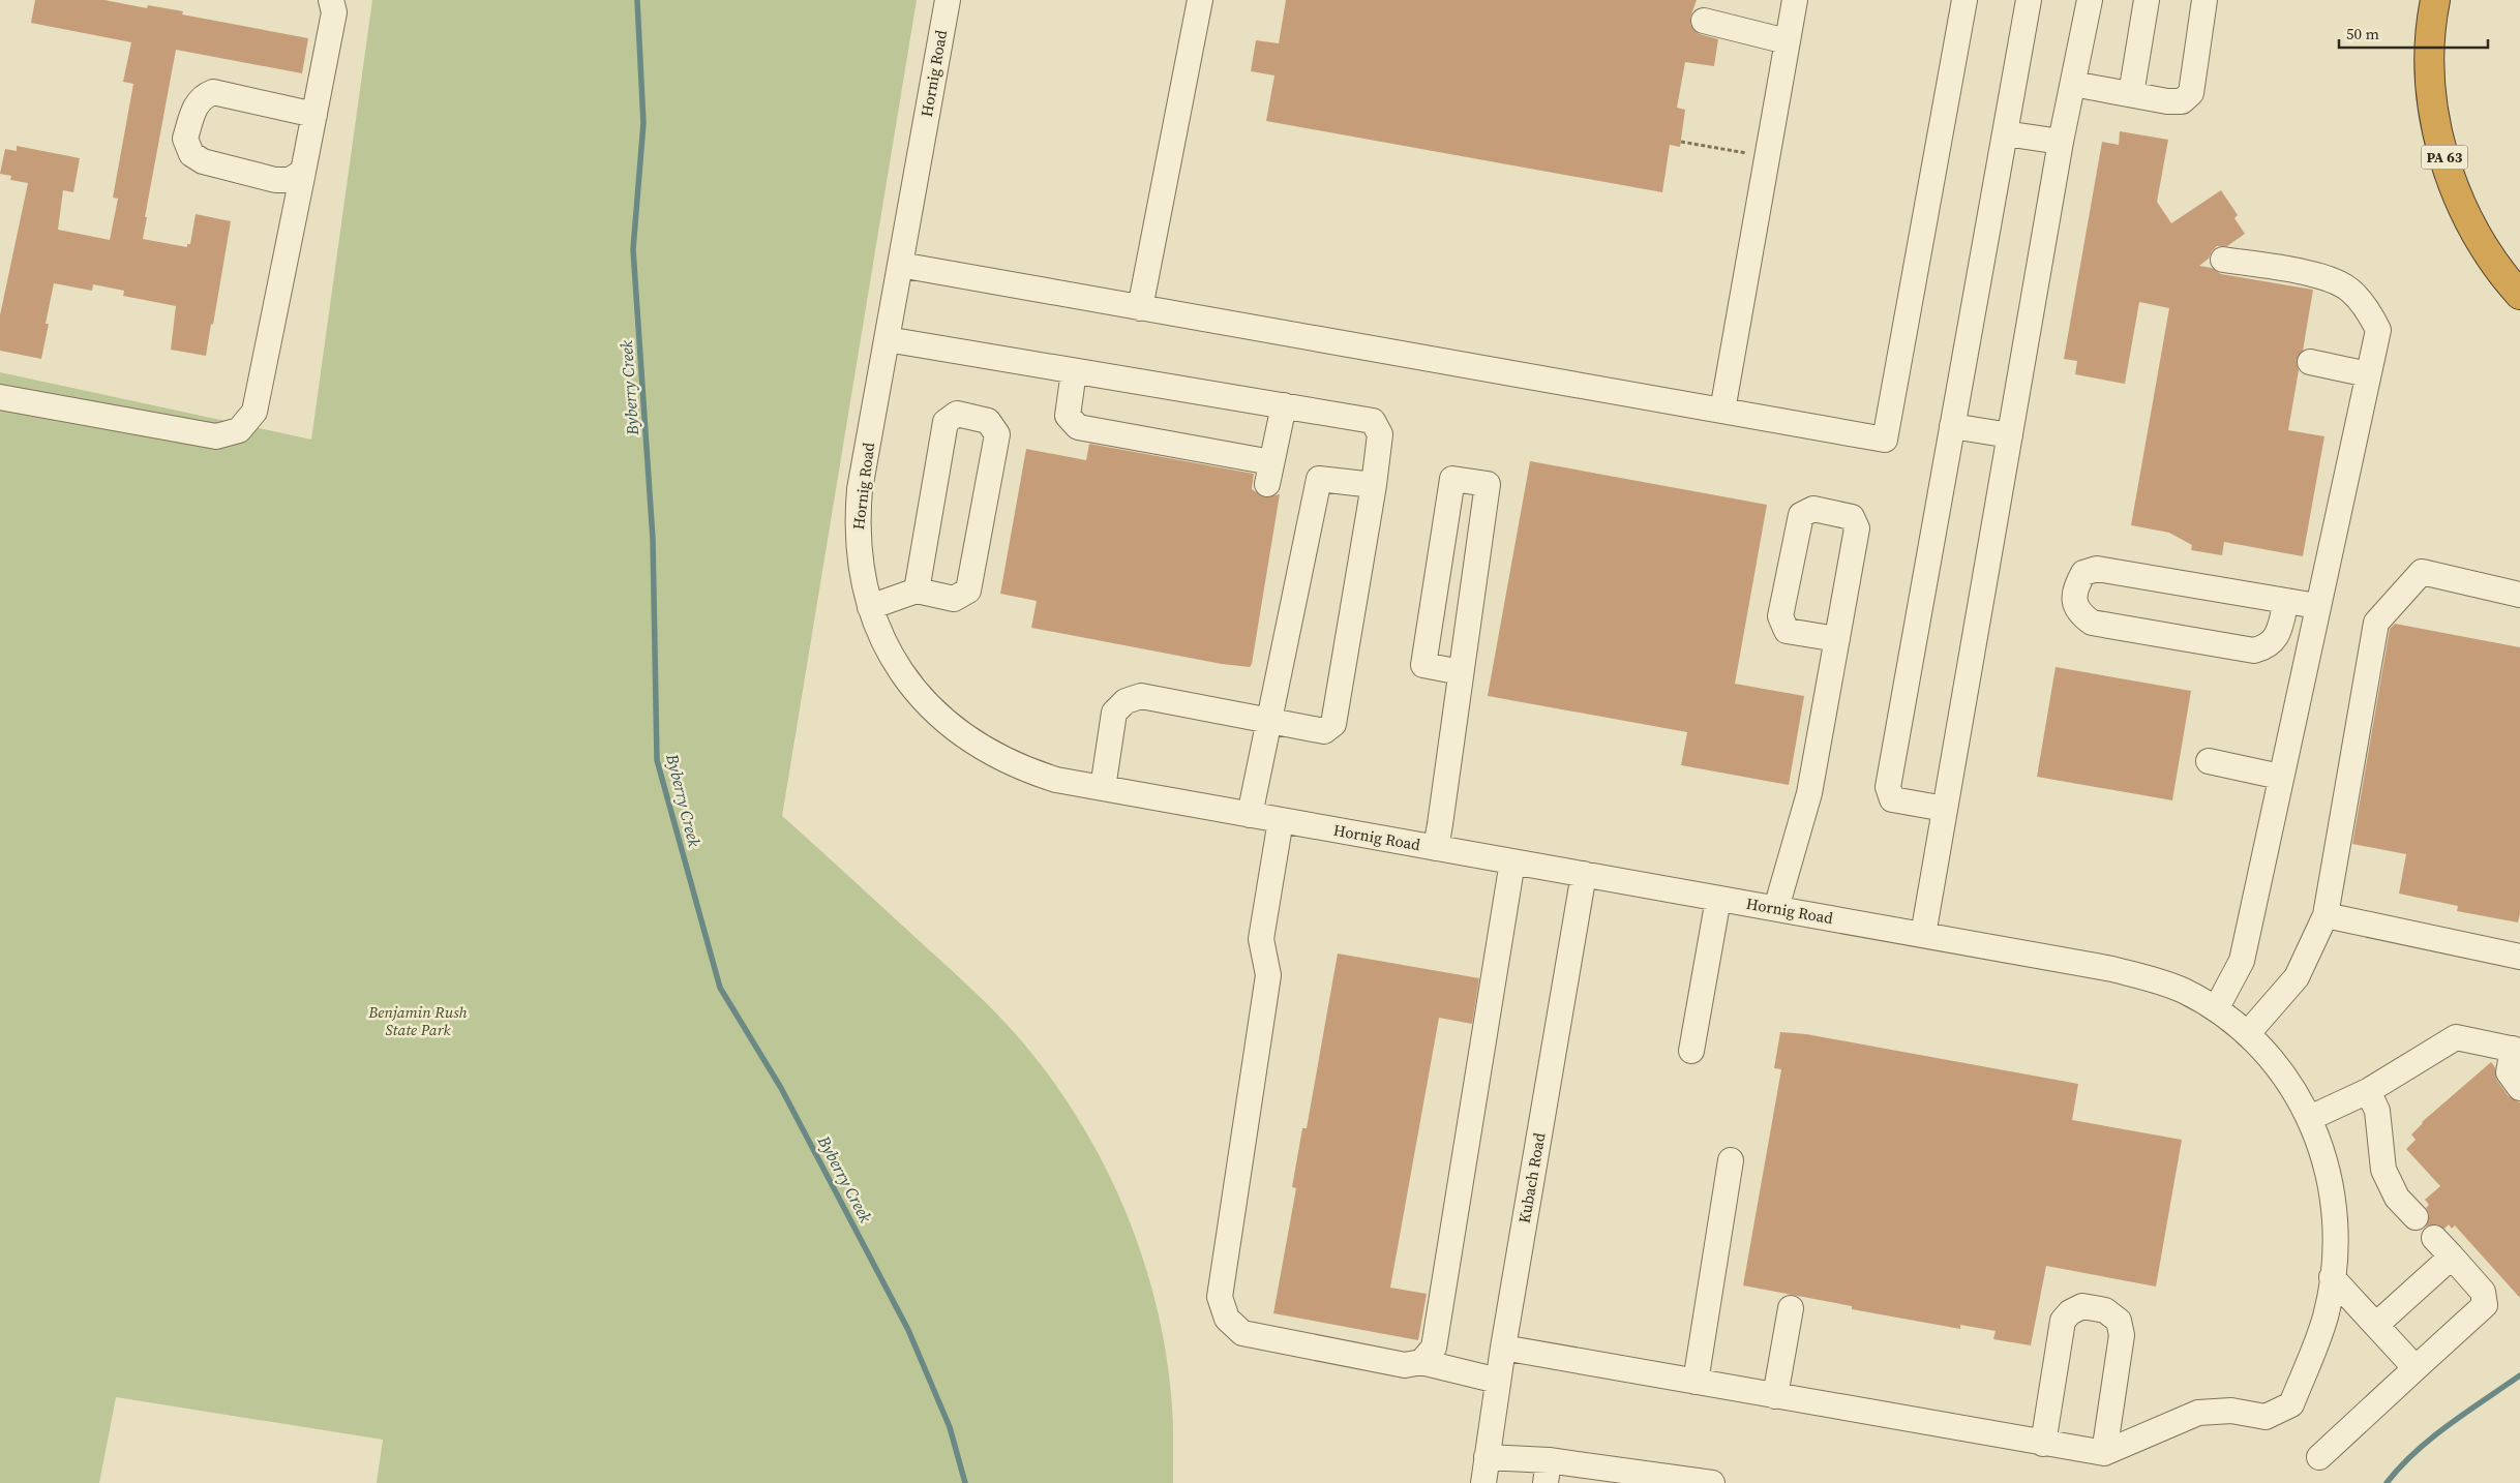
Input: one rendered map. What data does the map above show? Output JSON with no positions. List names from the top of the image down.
{
  "streets": {
    "highway": ["PA 63"],
    "street": ["Hornig Road", "Kubach Road"]
  },
  "crossings": [
    ["Hornig Road", "Kubach Road"]
  ],
  "water": ["Byberry Creek"],
  "parks": ["Benjamin Rush State Park"],
  "scale_bar": "50 m"
}
